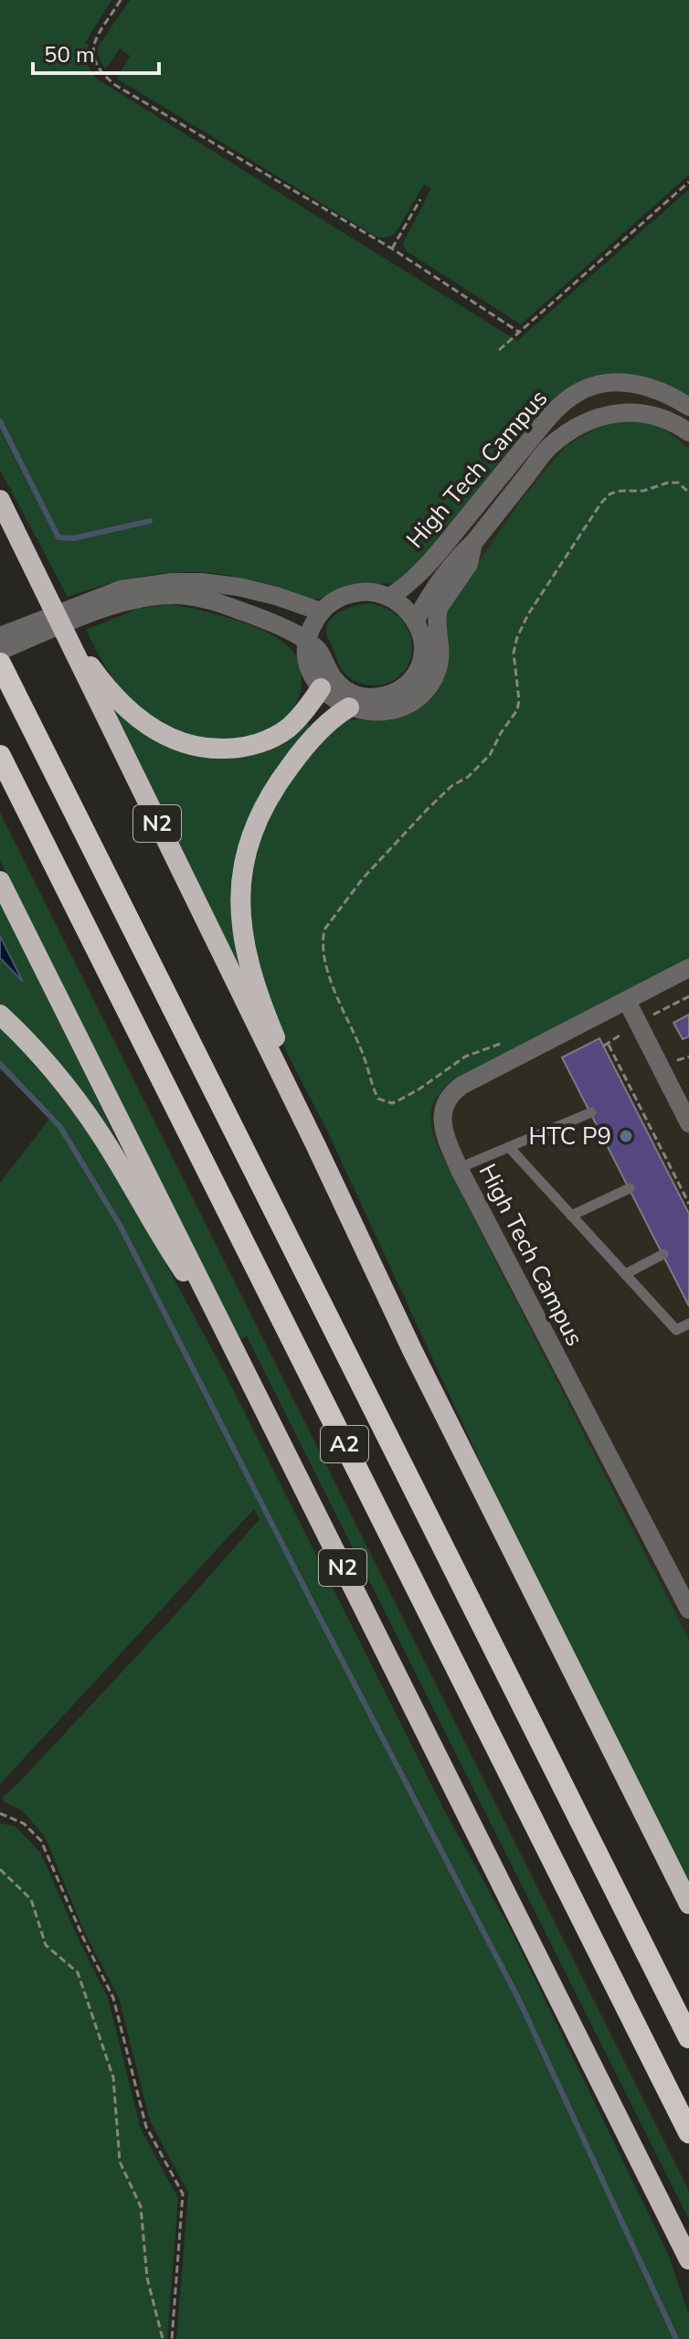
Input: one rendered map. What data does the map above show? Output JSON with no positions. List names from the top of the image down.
{
  "streets": {
    "highway": ["N2", "A2"],
    "street": ["High Tech Campus"]
  },
  "crossings": [
    ["High Tech Campus", "N2"]
  ],
  "places": ["HTC P9"],
  "scale_bar": "50 m"
}
